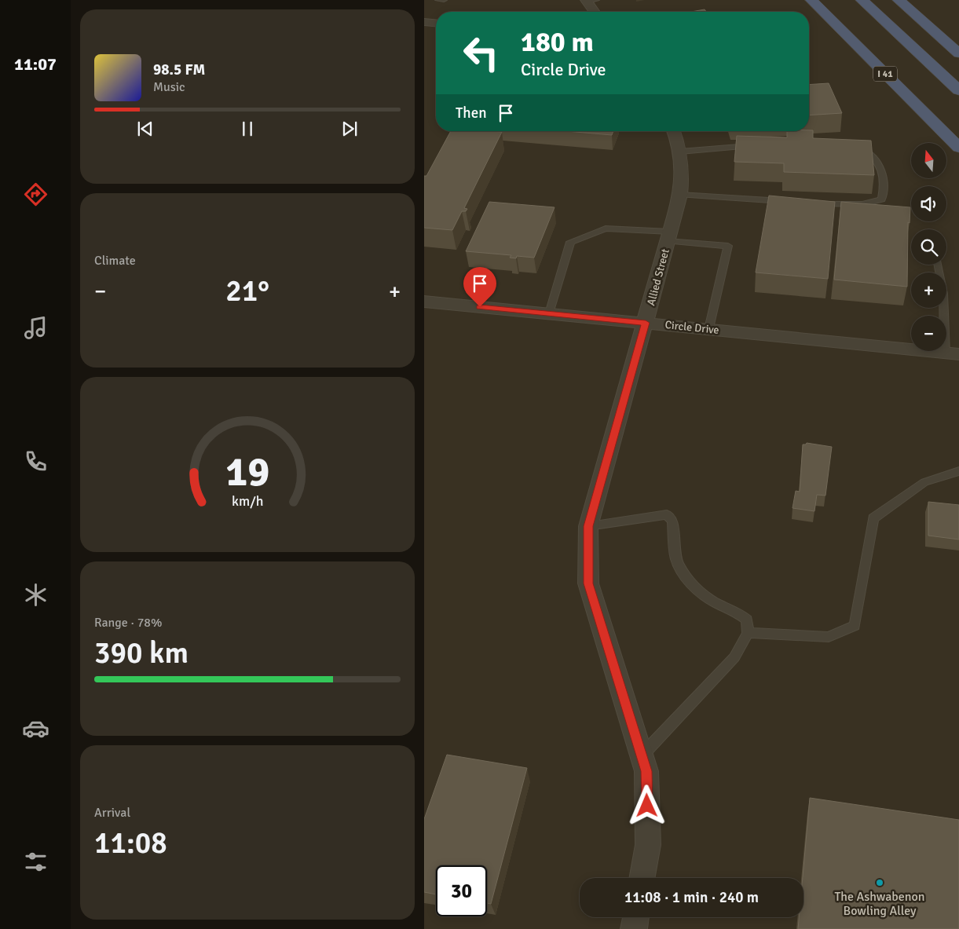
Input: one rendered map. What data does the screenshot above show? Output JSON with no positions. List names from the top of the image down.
{
  "streets": {
    "highway": ["I 41"],
    "street": ["Allied Street", "Circle Drive"]
  },
  "crossings": [
    ["Allied Street", "Circle Drive"]
  ],
  "places": ["The Ashwabenon Bowling Alley"],
  "north": "top",
  "page": {
    "tabs": "11:07",
    "turn": ["180 m", "Circle Drive"],
    "song": ["98.5 FM", "Music"],
    "then": "Then",
    "map_buttons": ["+", "−"],
    "tile": [
      "Climate",
      ["Range · 78%", "390 km"],
      ["Arrival", "11:08"]
    ],
    "heat": ["−", "21°", "+"],
    "limit": "30",
    "trip": "11:08 · 1 min · 240 m",
    "gauge": ["19", "km/h"]
  }
}
